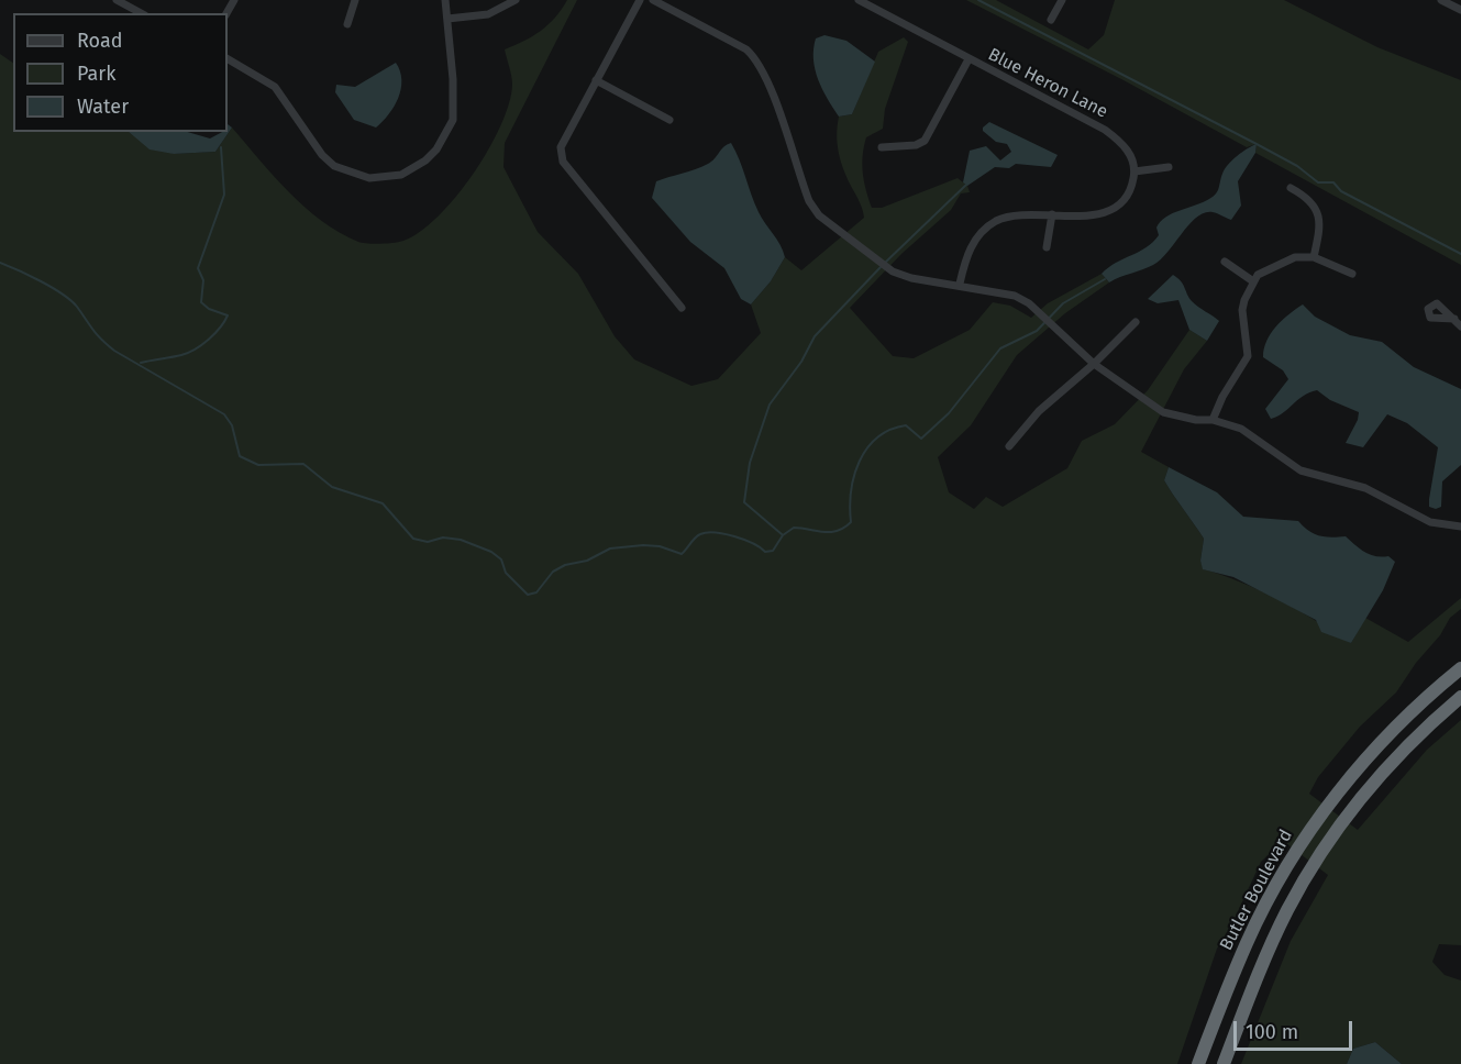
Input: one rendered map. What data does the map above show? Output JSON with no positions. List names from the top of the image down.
{
  "streets": {
    "highway": ["Butler Boulevard"],
    "street": ["Blue Heron Lane"]
  },
  "legend": ["Road", "Park", "Water"],
  "scale_bar": "100 m"
}
